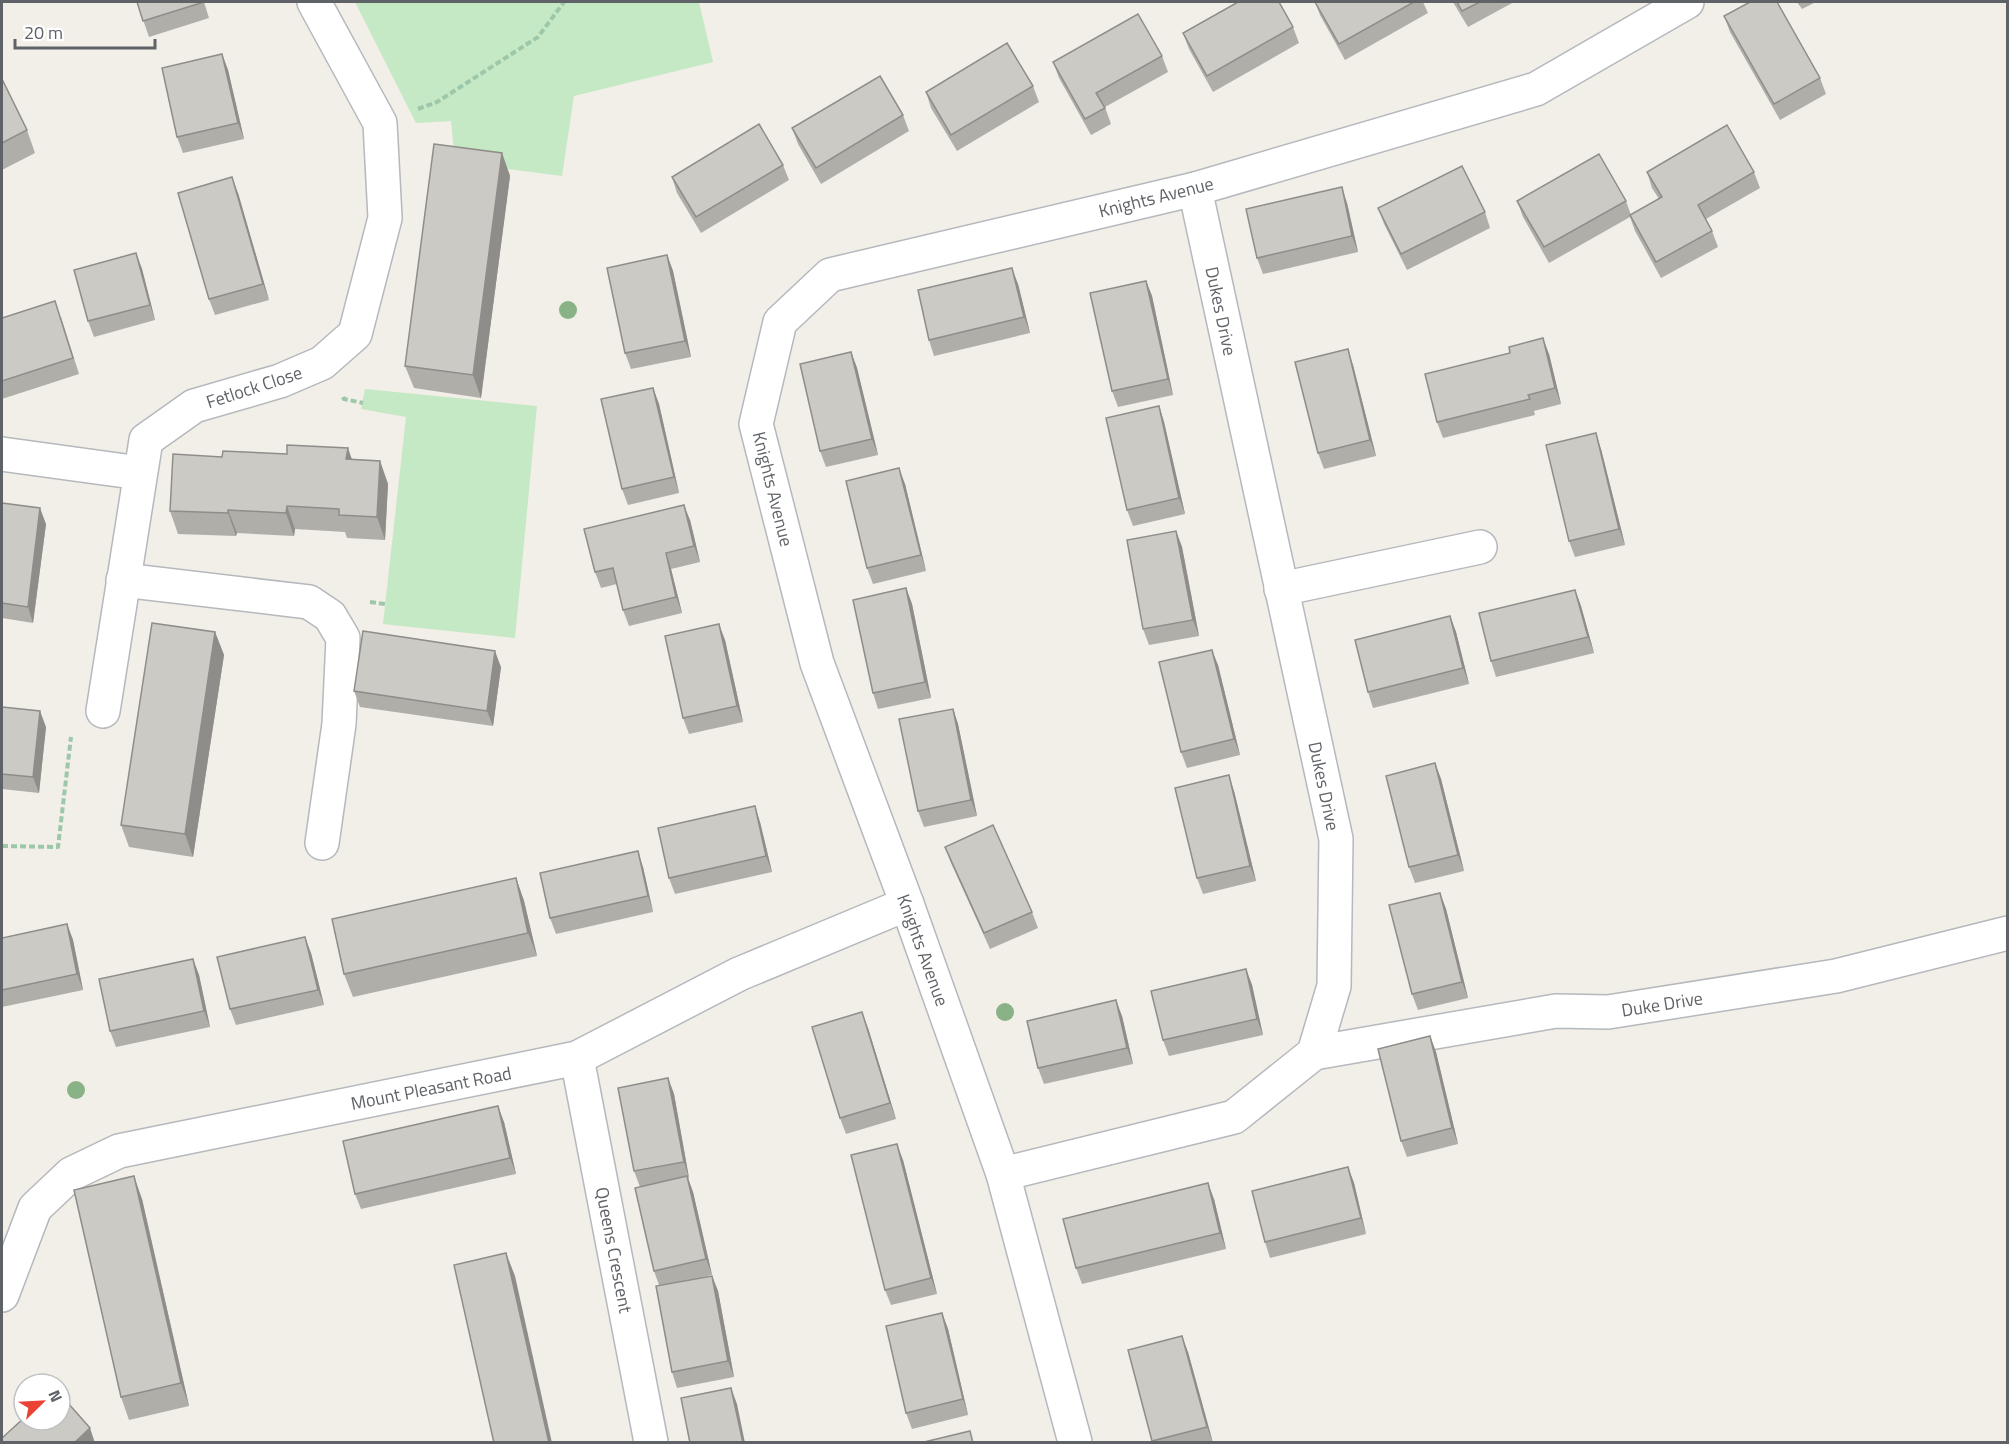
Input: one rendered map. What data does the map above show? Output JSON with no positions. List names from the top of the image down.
{
  "streets": {
    "street": [
      "Knights Avenue",
      "Dukes Drive",
      "Fetlock Close",
      "Duke Drive",
      "Mount Pleasant Road",
      "Queens Crescent"
    ]
  },
  "crossings": [
    ["Knights Avenue", "Dukes Drive"],
    ["Knights Avenue", "Mount Pleasant Road"],
    ["Dukes Drive", "Duke Drive"],
    ["Mount Pleasant Road", "Queens Crescent"]
  ],
  "scale_bar": "20 m",
  "north": "top right"
}
